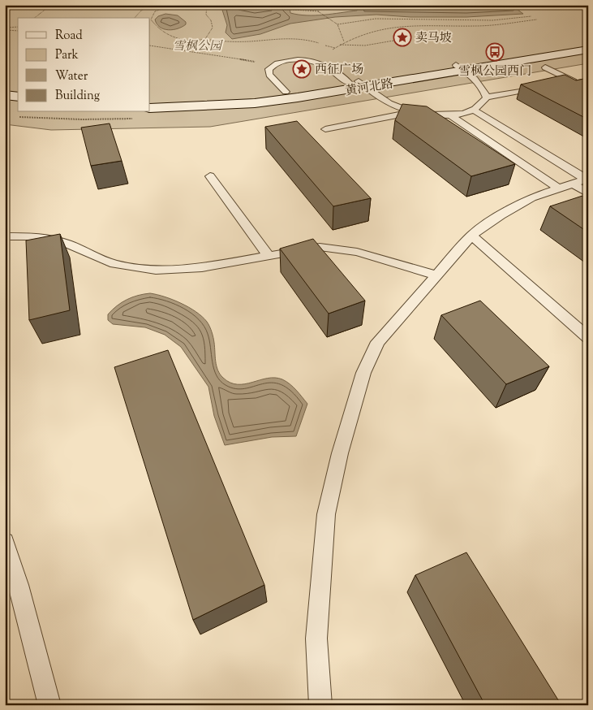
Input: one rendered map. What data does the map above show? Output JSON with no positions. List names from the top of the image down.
{
  "streets": {
    "main road": ["黄河北路"]
  },
  "parks": ["雪枫公园"],
  "places": {
    "place": ["卖马坡", "西征广场"],
    "bus stop": ["雪枫公园西门"]
  },
  "legend": [
    "Road",
    "Park",
    "Water",
    "Building"
  ]
}
